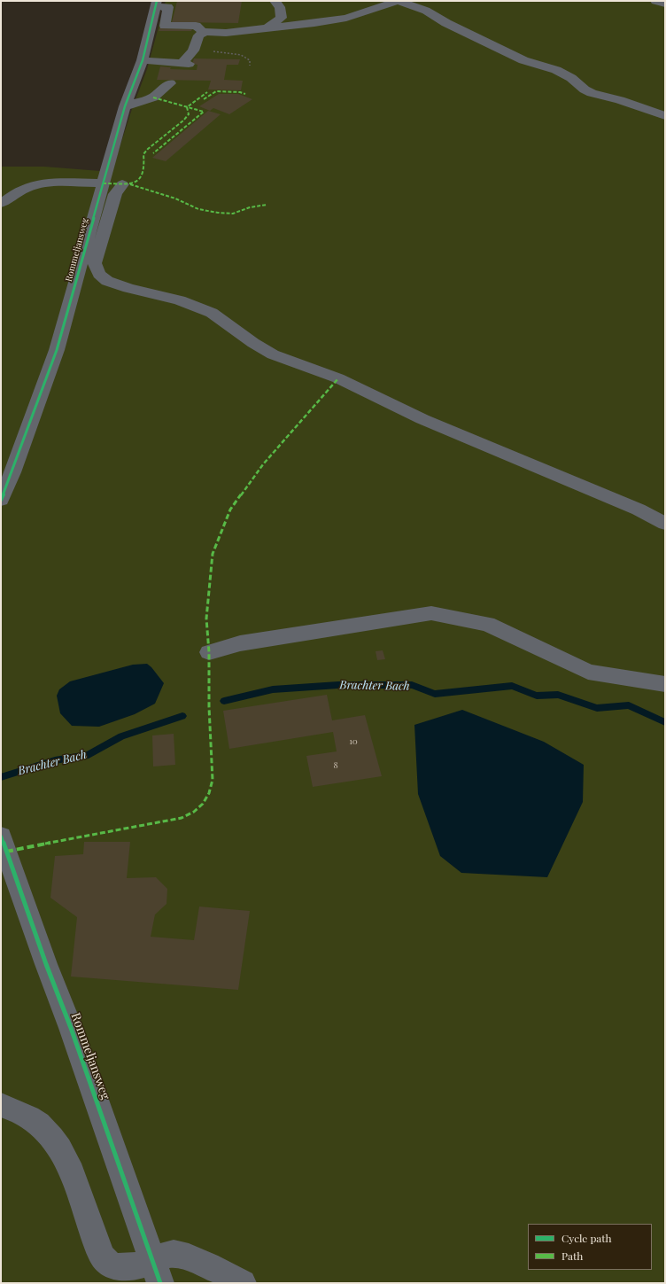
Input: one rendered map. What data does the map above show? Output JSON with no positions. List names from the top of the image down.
{
  "streets": {
    "street": ["Rommeljansweg"]
  },
  "water": ["Brachter Bach"],
  "house_numbers": ["10", "8"],
  "legend": ["Cycle path", "Path"]
}
